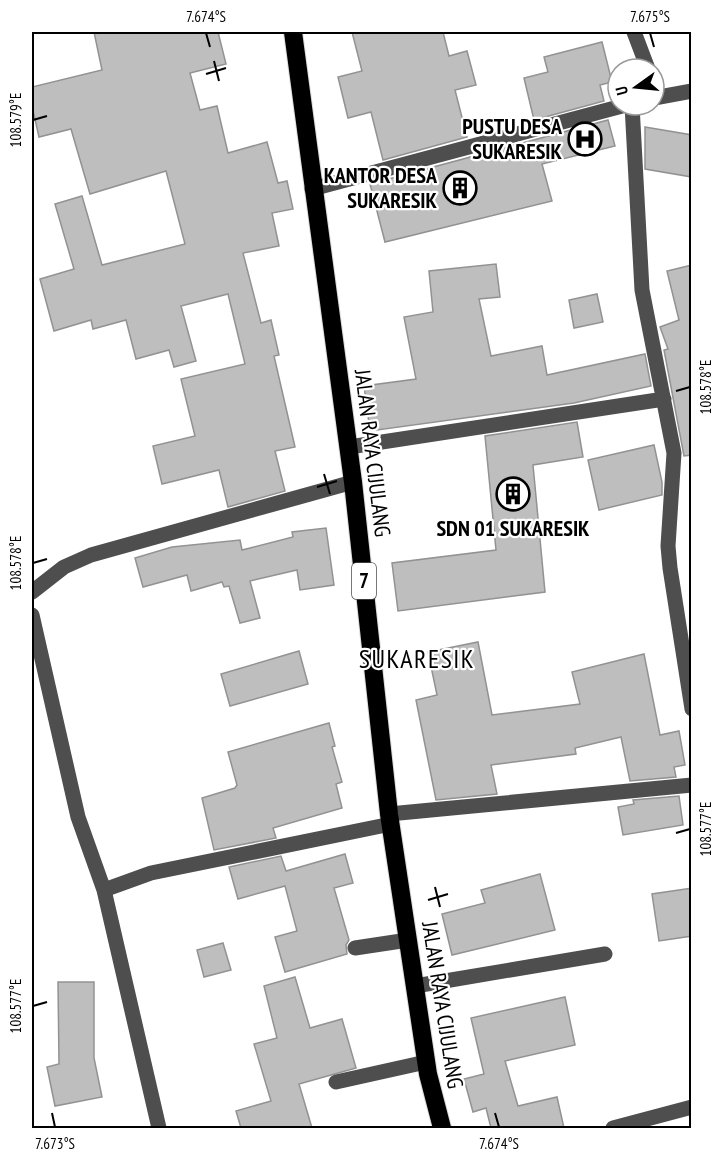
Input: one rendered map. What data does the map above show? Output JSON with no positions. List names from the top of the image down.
{
  "streets": {
    "highway": ["JALAN RAYA CIJULANG", "7"]
  },
  "districts": ["SUKARESIK"],
  "places": {
    "hospital": ["PUSTU DESA SUKARESIK"],
    "building": ["KANTOR DESA SUKARESIK", "SDN 01 SUKARESIK"]
  },
  "north": "left",
  "coordinates": [
    "7.674°S",
    "7.675°S",
    "108.579°E",
    "108.578°E",
    "108.577°E",
    "7.673°S"
  ]
}
